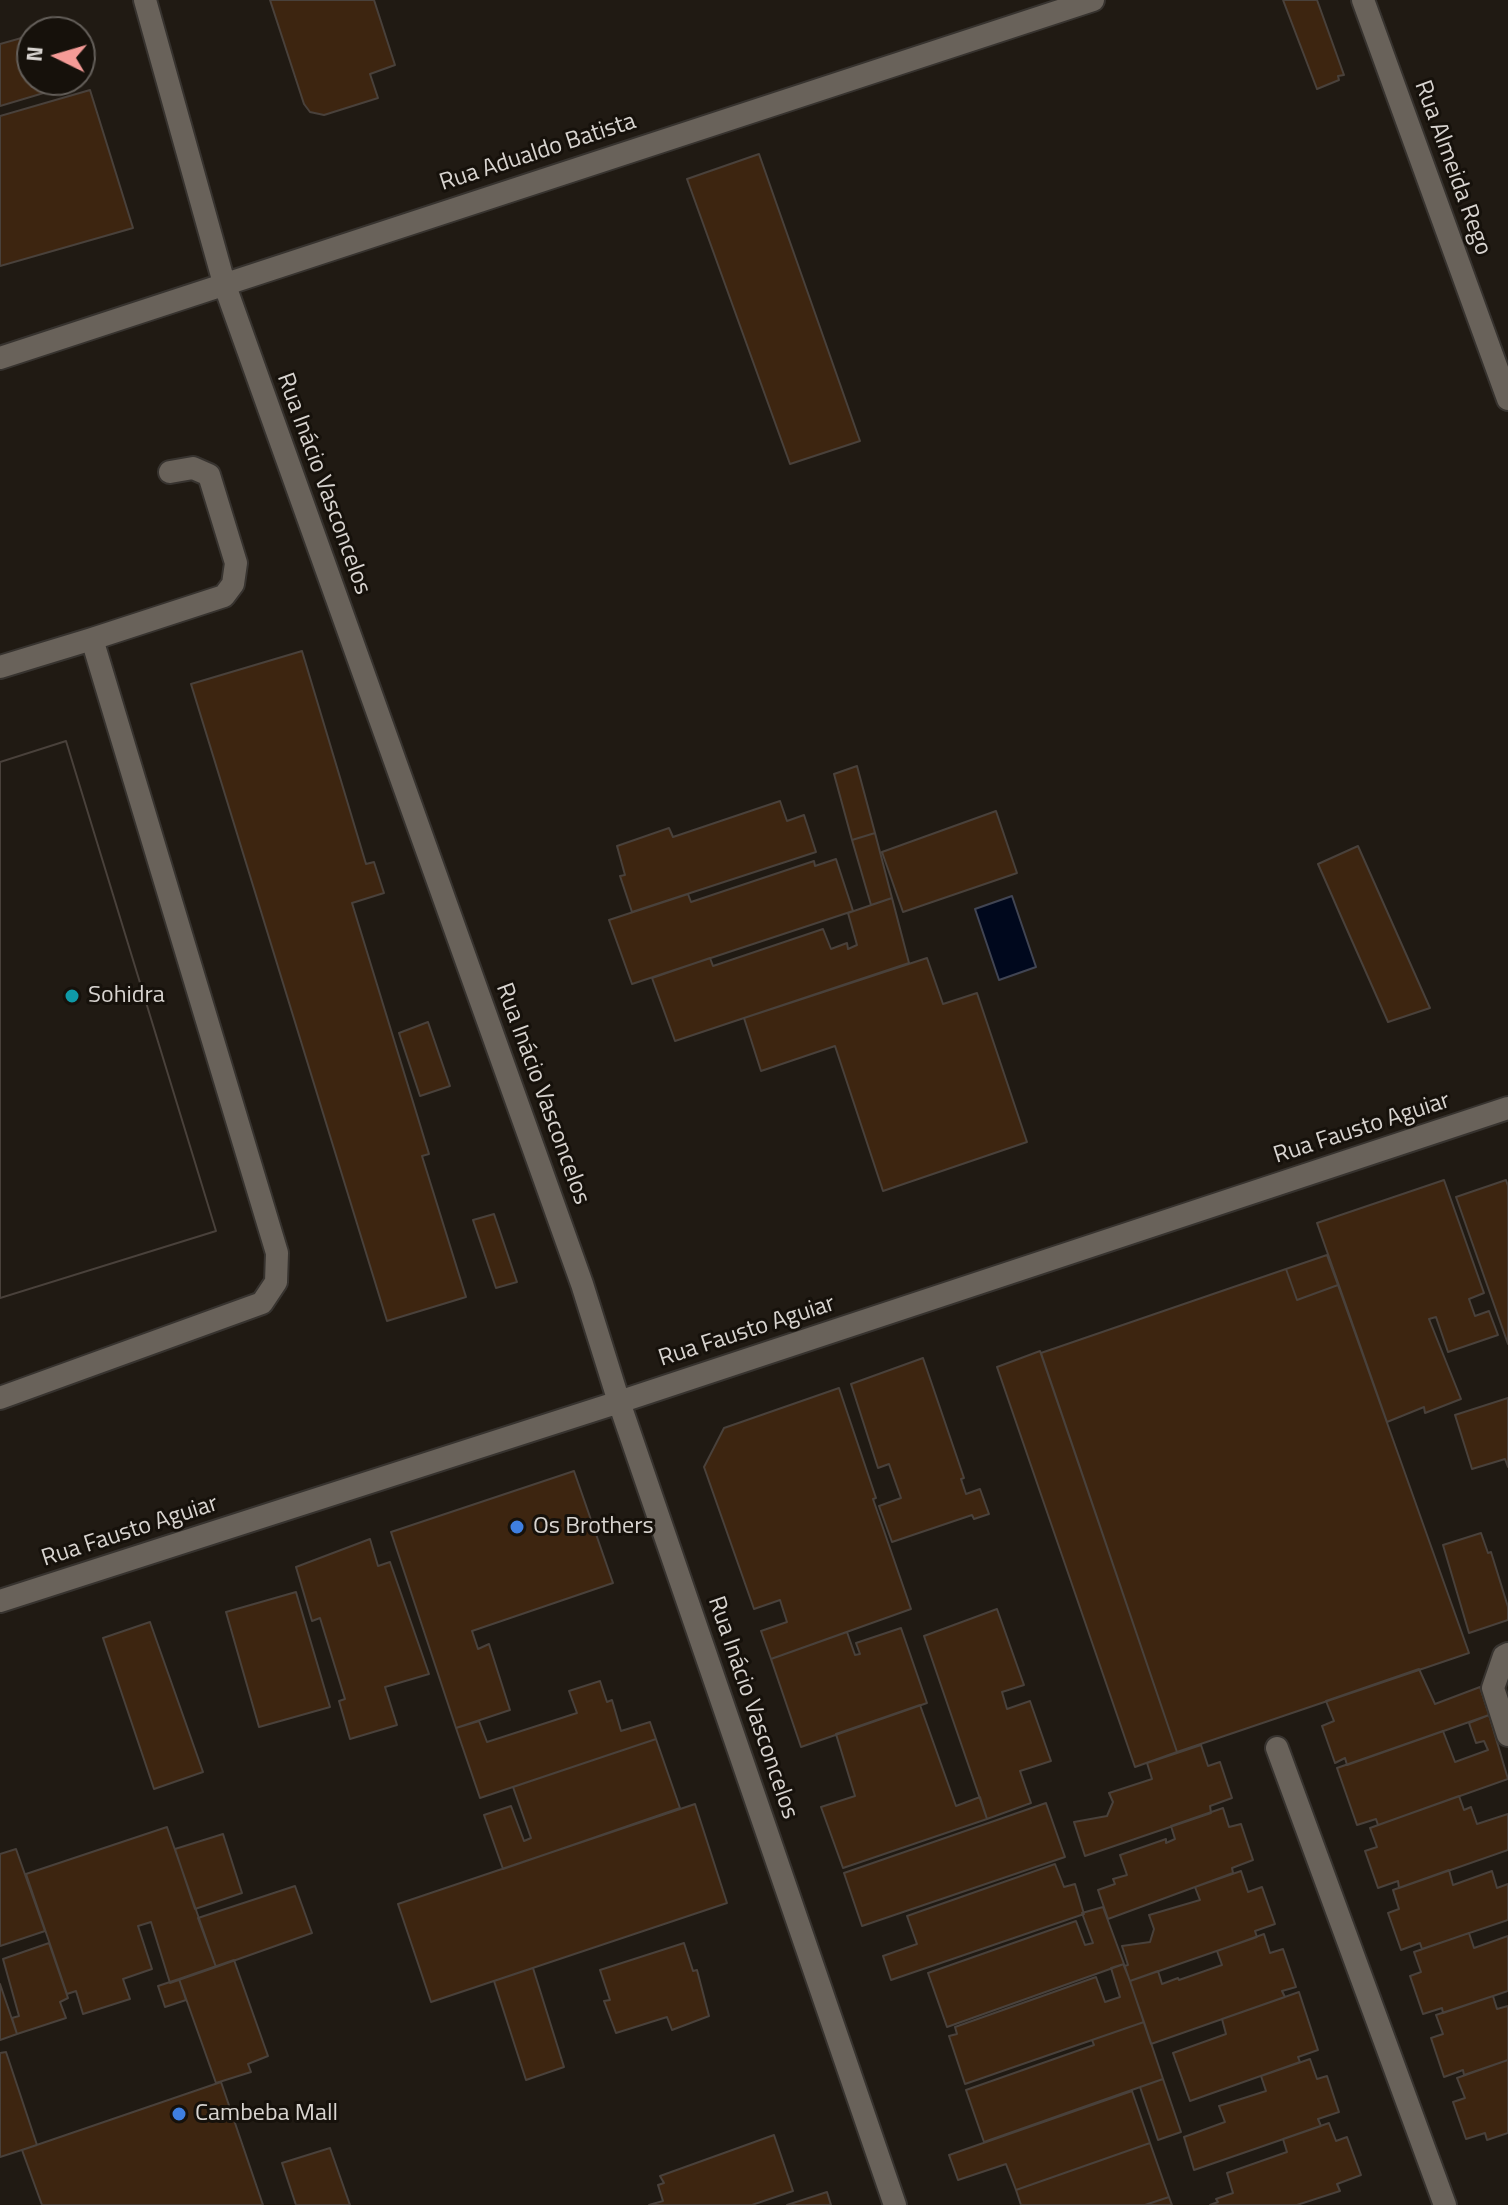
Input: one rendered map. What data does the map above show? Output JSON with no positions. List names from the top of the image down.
{
  "streets": {
    "street": [
      "Rua Adualdo Batista",
      "Rua Almeida Rego",
      "Rua Inácio Vasconcelos",
      "Rua Fausto Aguiar"
    ]
  },
  "crossings": [
    ["Rua Adualdo Batista", "Rua Inácio Vasconcelos"],
    ["Rua Inácio Vasconcelos", "Rua Fausto Aguiar"]
  ],
  "places": ["Sohidra", "Os Brothers", "Cambeba Mall"],
  "north": "left"
}
